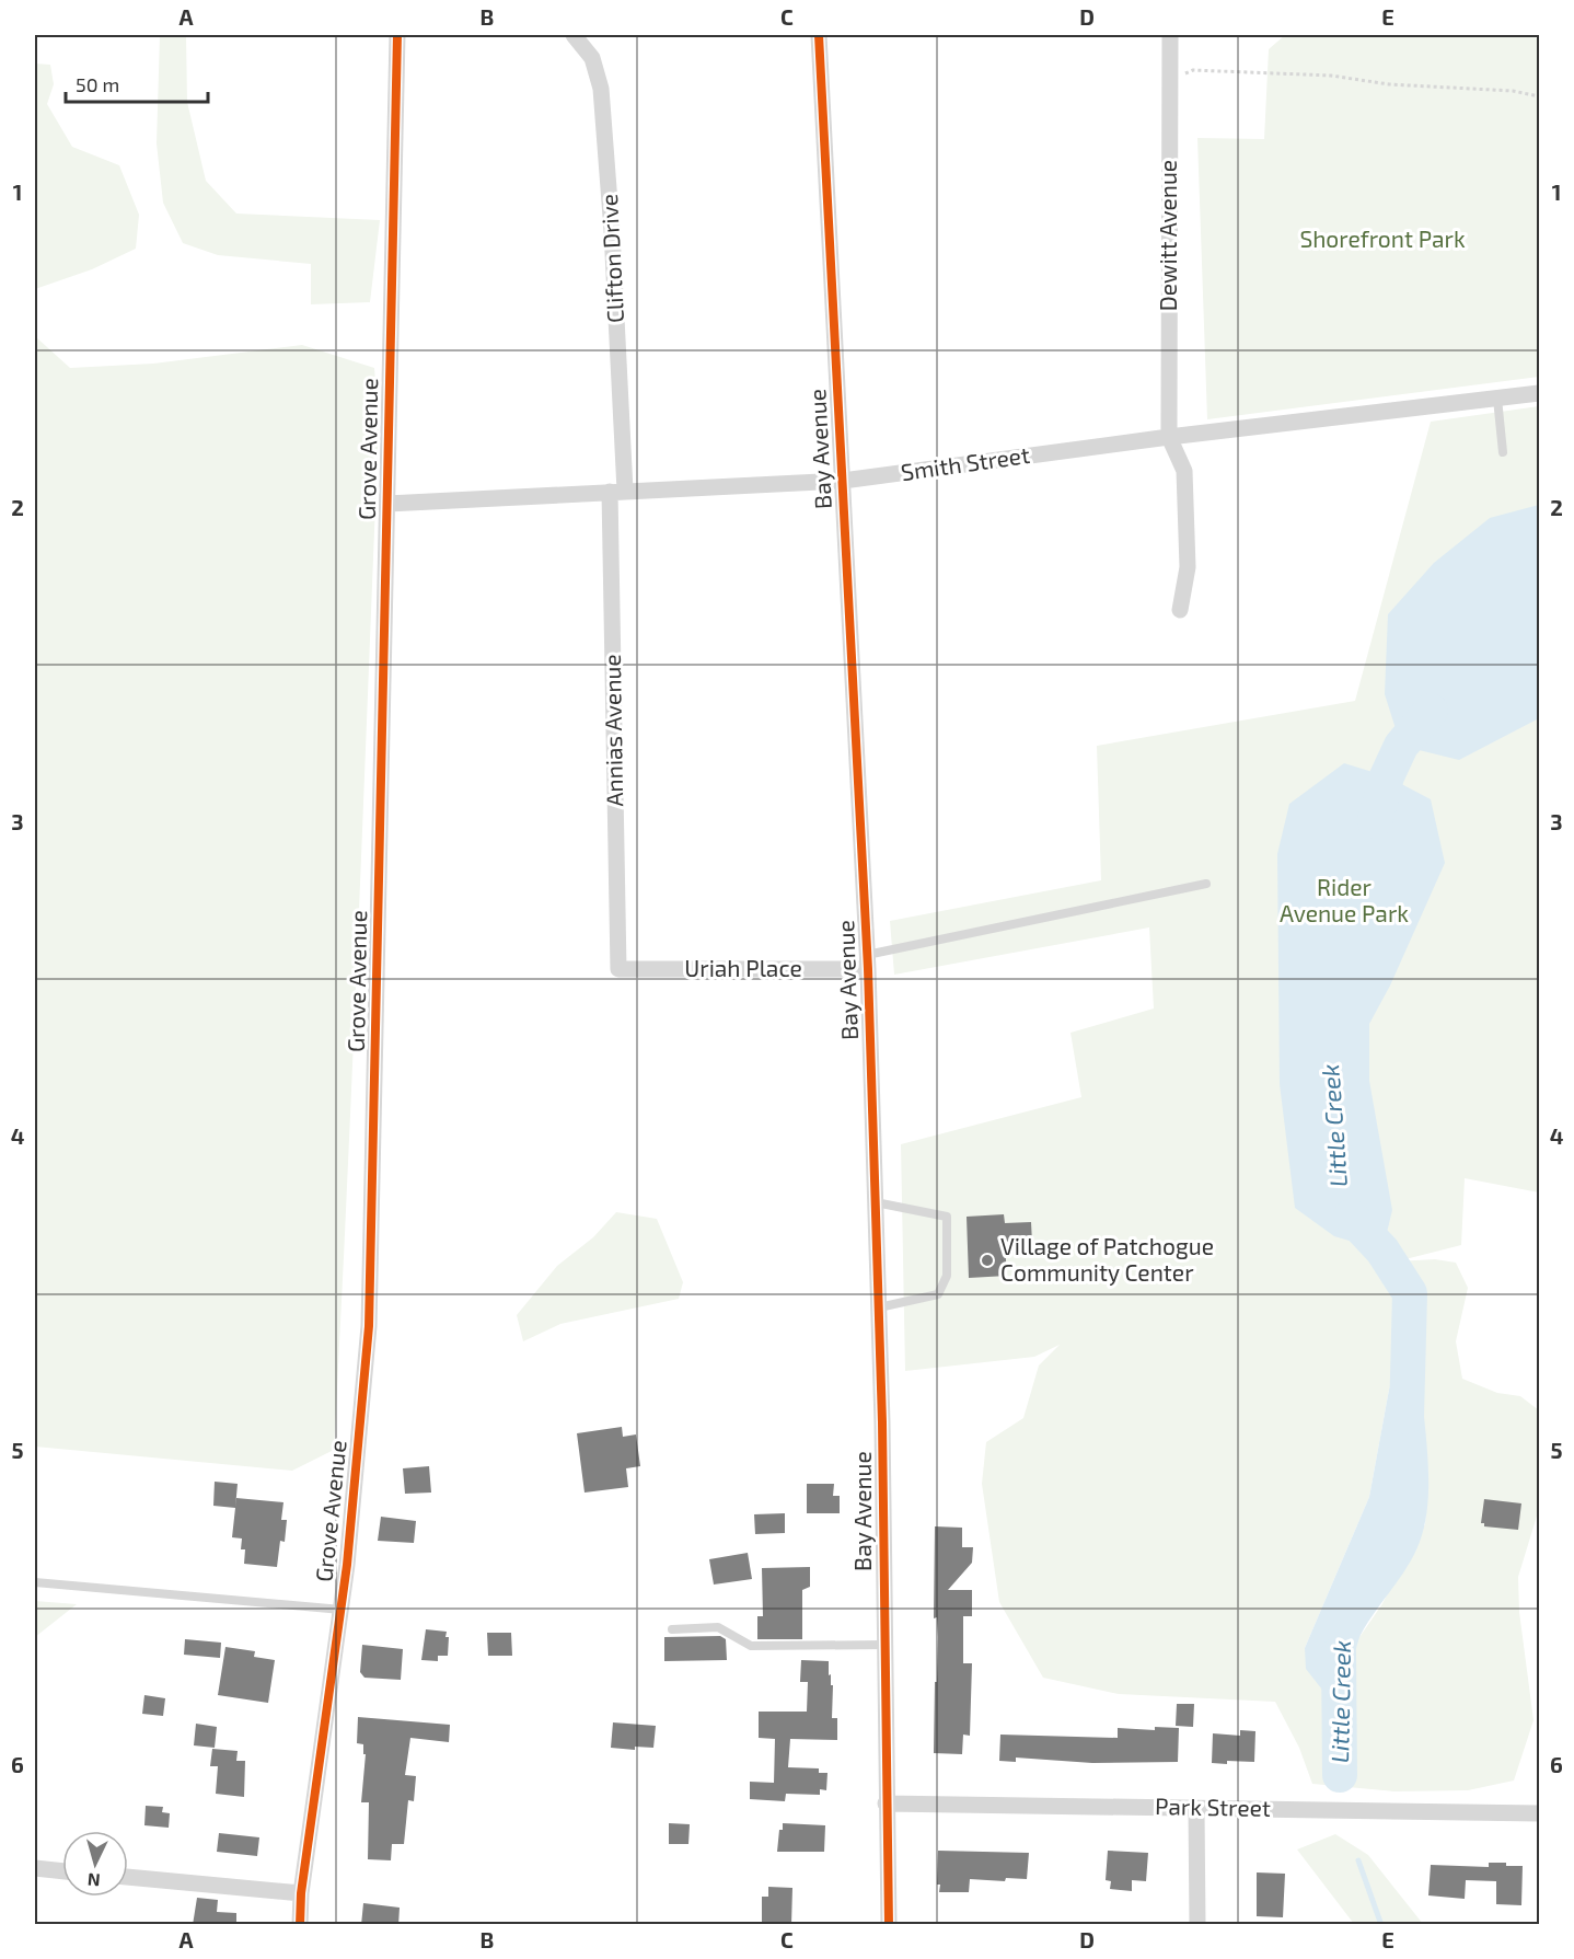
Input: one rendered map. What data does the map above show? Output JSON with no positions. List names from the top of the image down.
{
  "streets": {
    "street": [
      "Dewitt Avenue",
      "Clifton Drive",
      "Grove Avenue",
      "Bay Avenue",
      "Smith Street",
      "Annias Avenue",
      "Uriah Place",
      "Park Street"
    ]
  },
  "crossings": [
    ["Dewitt Avenue", "Smith Street"],
    ["Clifton Drive", "Smith Street"],
    ["Clifton Drive", "Annias Avenue"],
    ["Grove Avenue", "Smith Street"],
    ["Bay Avenue", "Smith Street"],
    ["Bay Avenue", "Uriah Place"],
    ["Bay Avenue", "Park Street"],
    ["Smith Street", "Annias Avenue"],
    ["Annias Avenue", "Uriah Place"]
  ],
  "water": ["Little Creek"],
  "parks": ["Shorefront Park", "Rider Avenue Park"],
  "places": ["Village of Patchogue Community Center"],
  "scale_bar": "50 m",
  "north": "bottom",
  "grid": {
    "columns": [
      "A",
      "B",
      "C",
      "D",
      "E"
    ],
    "rows": [
      "1",
      "2",
      "3",
      "4",
      "5",
      "6"
    ]
  }
}
